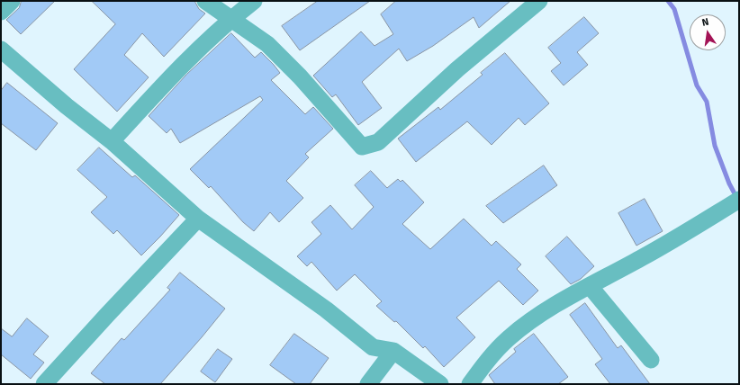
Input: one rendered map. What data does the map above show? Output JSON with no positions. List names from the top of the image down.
{
  "north": "top"
}
